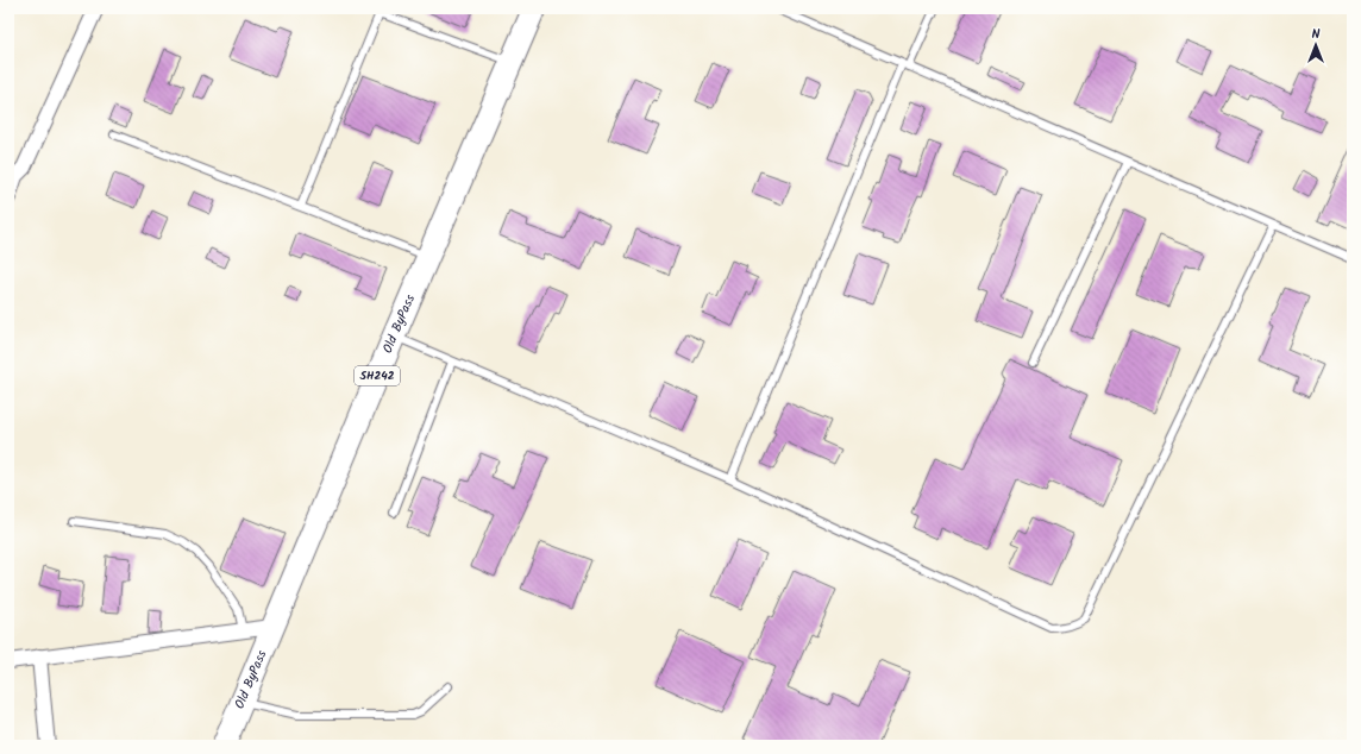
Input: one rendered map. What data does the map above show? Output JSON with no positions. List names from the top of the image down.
{
  "streets": {
    "main road": ["Old ByPass", "SH242"]
  },
  "north": "top"
}
